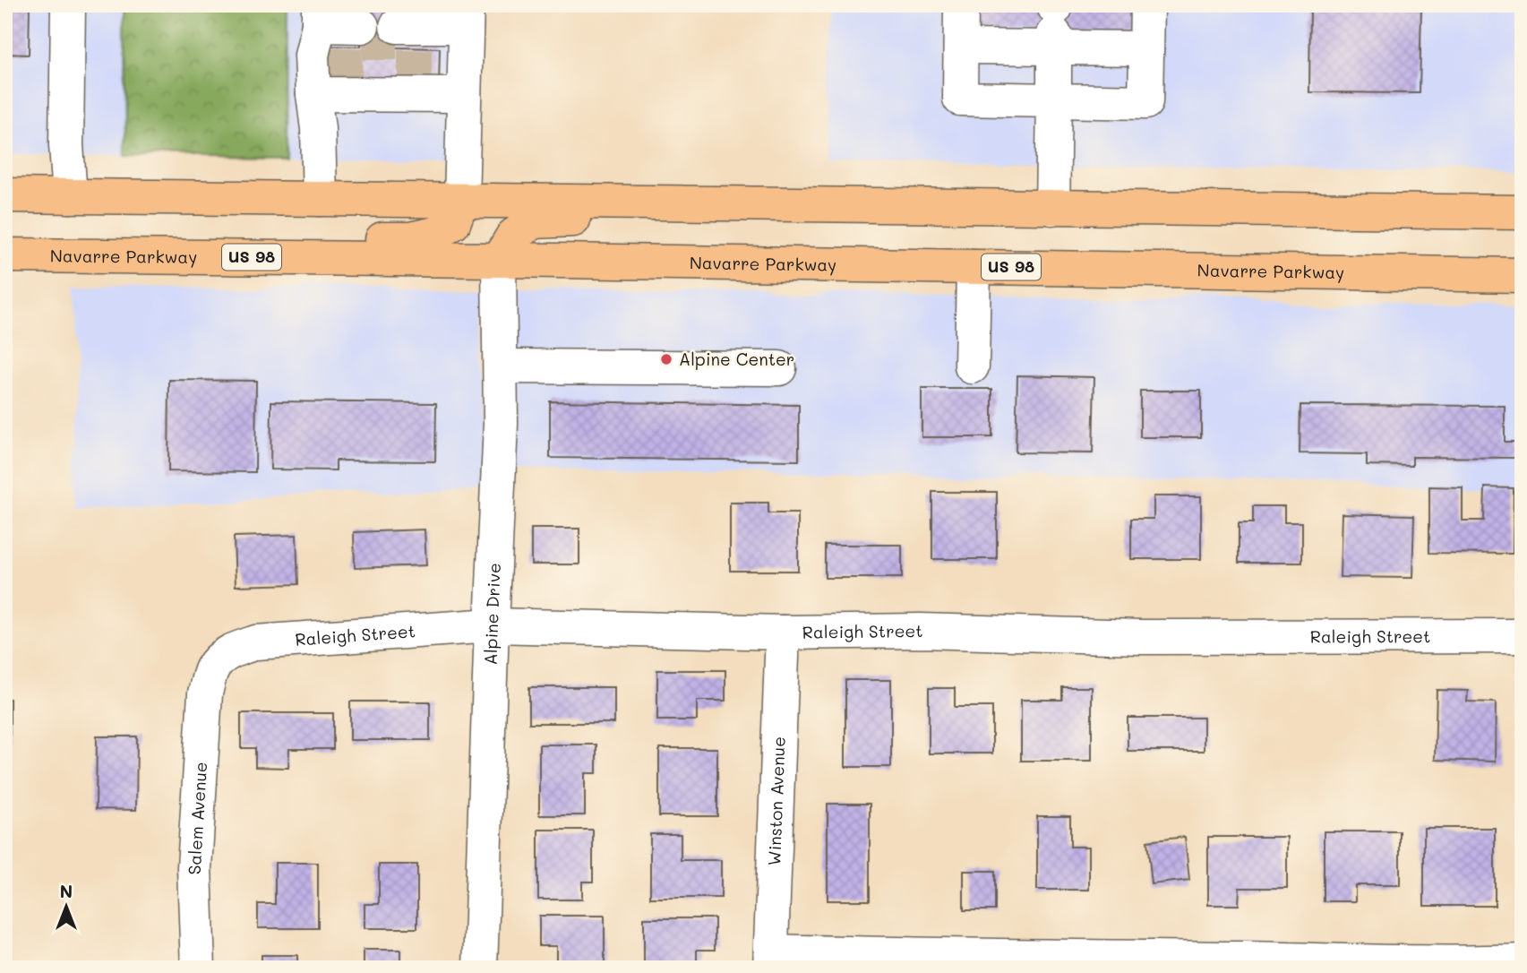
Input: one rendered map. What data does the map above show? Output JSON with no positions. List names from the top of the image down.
{
  "streets": {
    "highway": ["Navarre Parkway", "US 98"],
    "street": [
      "Alpine Drive",
      "Raleigh Street",
      "Winston Avenue",
      "Salem Avenue"
    ]
  },
  "crossings": [
    ["Navarre Parkway", "Alpine Drive"],
    ["Alpine Drive", "Raleigh Street"],
    ["Raleigh Street", "Winston Avenue"],
    ["Raleigh Street", "Salem Avenue"]
  ],
  "places": ["Alpine Center"],
  "north": "top"
}
